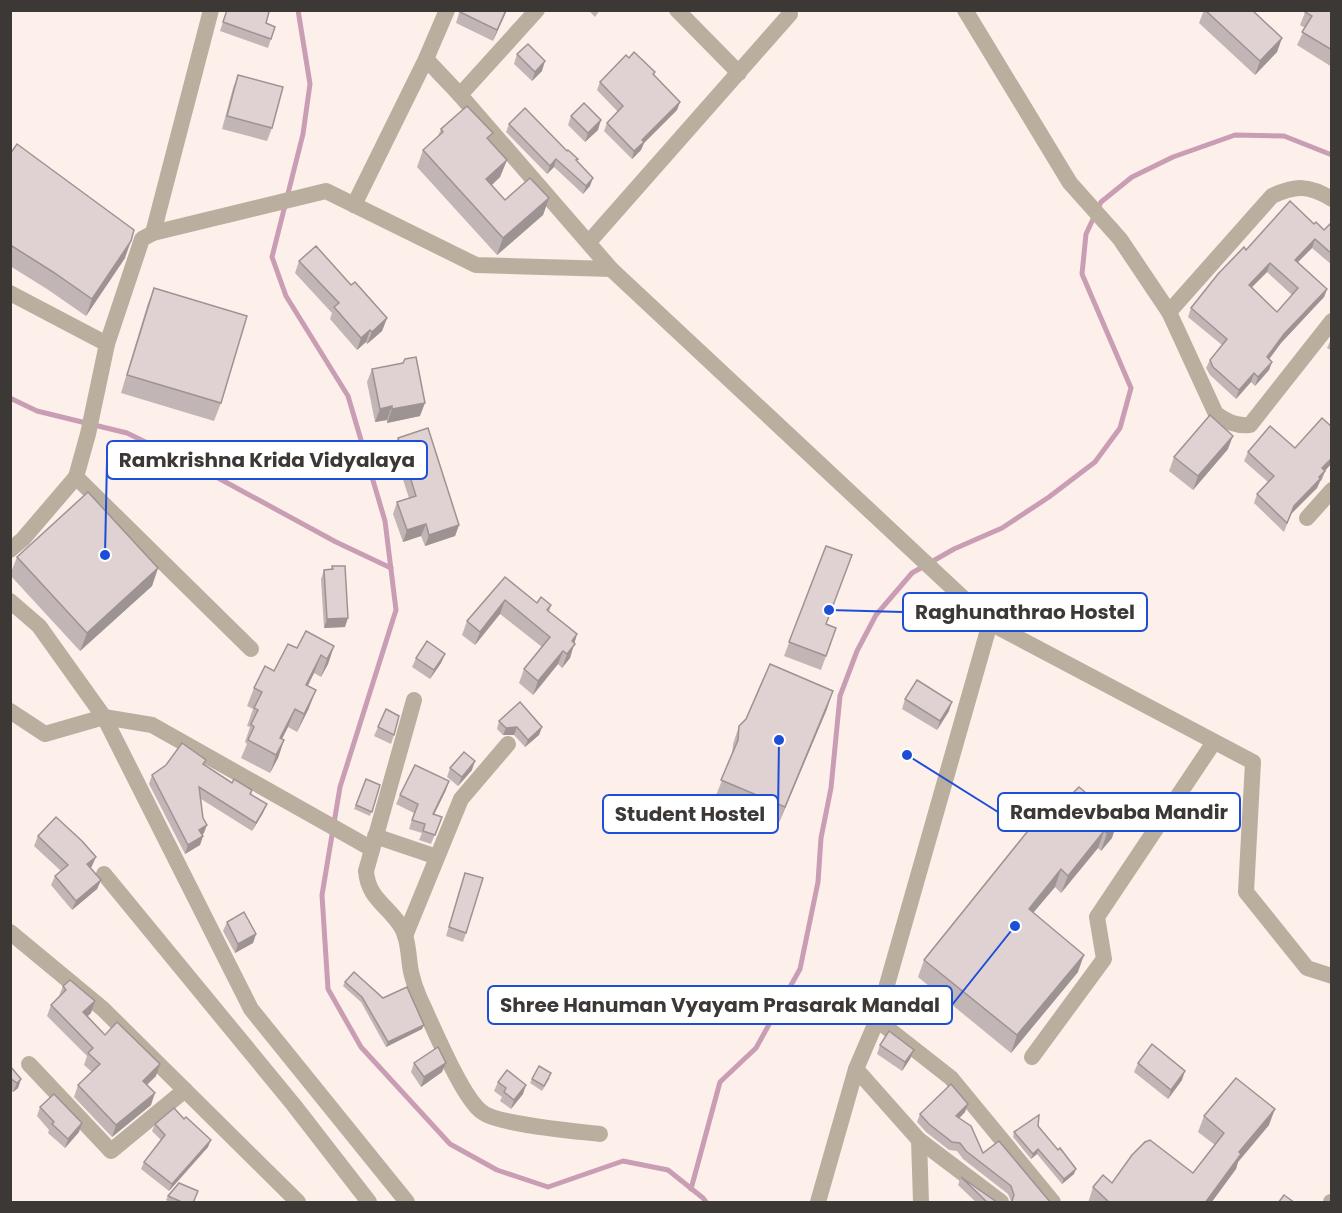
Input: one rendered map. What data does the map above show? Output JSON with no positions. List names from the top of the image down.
{
  "places": [
    "Ramkrishna Krida Vidyalaya",
    "Raghunathrao Hostel",
    "Student Hostel",
    "Ramdevbaba Mandir",
    "Shree Hanuman Vyayam Prasarak Mandal"
  ]
}
